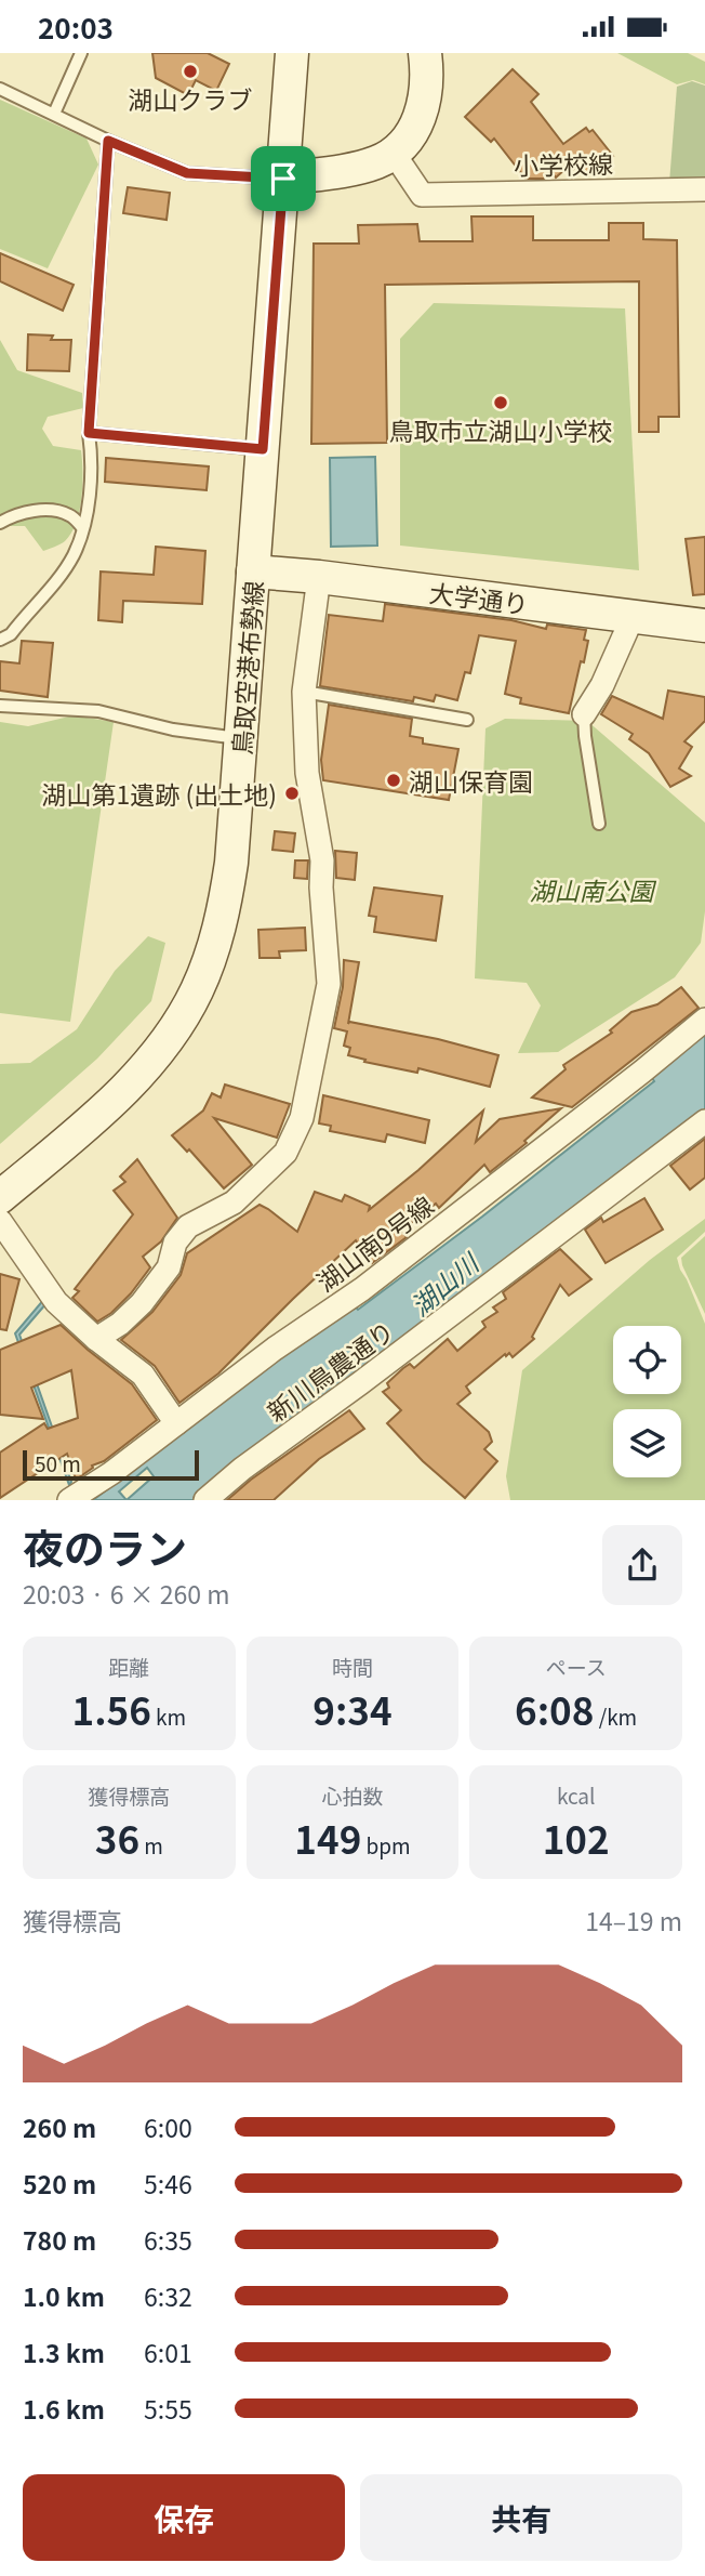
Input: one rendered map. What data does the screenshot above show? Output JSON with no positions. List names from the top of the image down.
{
  "streets": {
    "main road": ["大学通り", "鳥取空港布勢線"],
    "street": ["小学校線", "湖山南9号線", "新川鳥農通り"]
  },
  "crossings": [
    ["大学通り", "鳥取空港布勢線"]
  ],
  "water": ["湖山川"],
  "parks": ["湖山南公園"],
  "places": [
    "湖山クラブ",
    "鳥取市立湖山小学校",
    "湖山保育園",
    "湖山第1遺跡 (出土地)"
  ],
  "scale_bar": "50 m",
  "page": {
    "status": "20:03",
    "scale": "50 m",
    "heading": ["夜のラン", "20:03 · 6 × 260 m"],
    "stats": [
      ["距離", "1.56 km"],
      ["時間", "9:34"],
      ["ペース", "6:08 /km"],
      ["獲得標高", "36 m"],
      ["心拍数", "149 bpm"],
      ["kcal", "102"]
    ],
    "chart": ["獲得標高", "14–19 m"],
    "list": [
      {
        "name": "260 m",
        "note": "6:00"
      },
      {
        "name": "520 m",
        "note": "5:46"
      },
      {
        "name": "780 m",
        "note": "6:35"
      },
      {
        "name": "1.0 km",
        "note": "6:32"
      },
      {
        "name": "1.3 km",
        "note": "6:01"
      },
      {
        "name": "1.6 km",
        "note": "5:55"
      }
    ],
    "buttons": ["保存", "共有"]
  }
}
